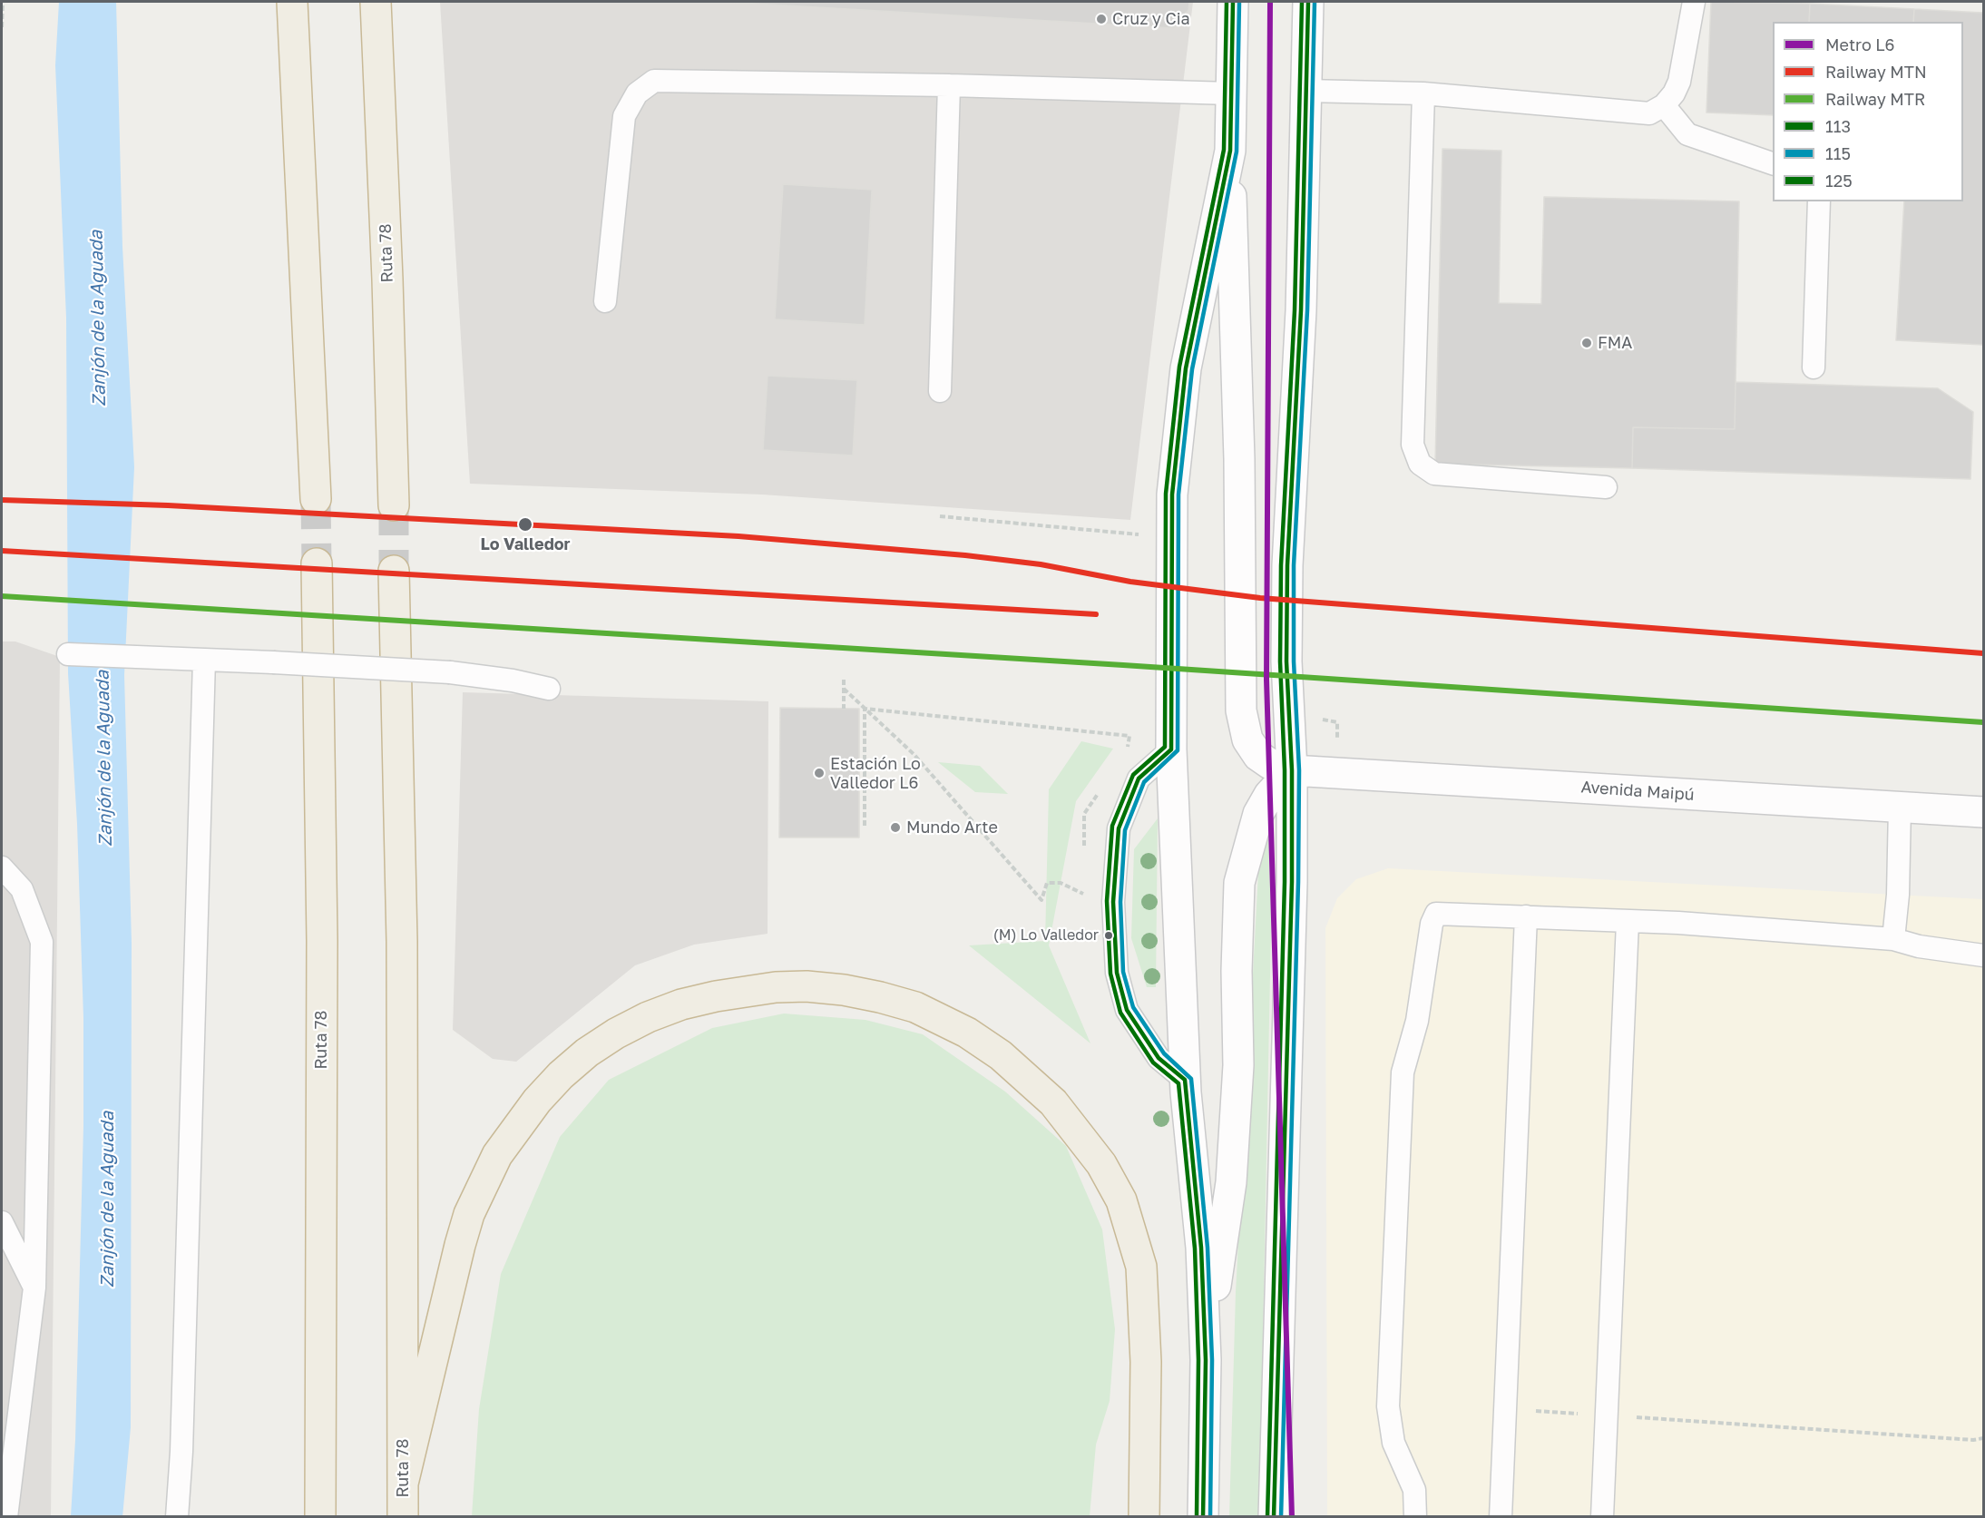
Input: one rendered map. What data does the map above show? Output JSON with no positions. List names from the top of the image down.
{
  "streets": {
    "highway": ["Ruta 78"],
    "main road": ["Avenida Maipú"]
  },
  "water": ["Zanjón de la Aguada"],
  "places": [
    "Cruz y Cia",
    "FMA",
    "Lo Valledor",
    "Estación Lo Valledor L6",
    "Mundo Arte",
    "(M) Lo Valledor"
  ],
  "lines": [
    "metro line L6",
    "transit line 113",
    "transit line 115",
    "transit line 125",
    "rail line MTN",
    "rail line MTR"
  ],
  "legend": [
    "Metro L6",
    "Railway MTN",
    "Railway MTR",
    "113",
    "115",
    "125"
  ]
}
